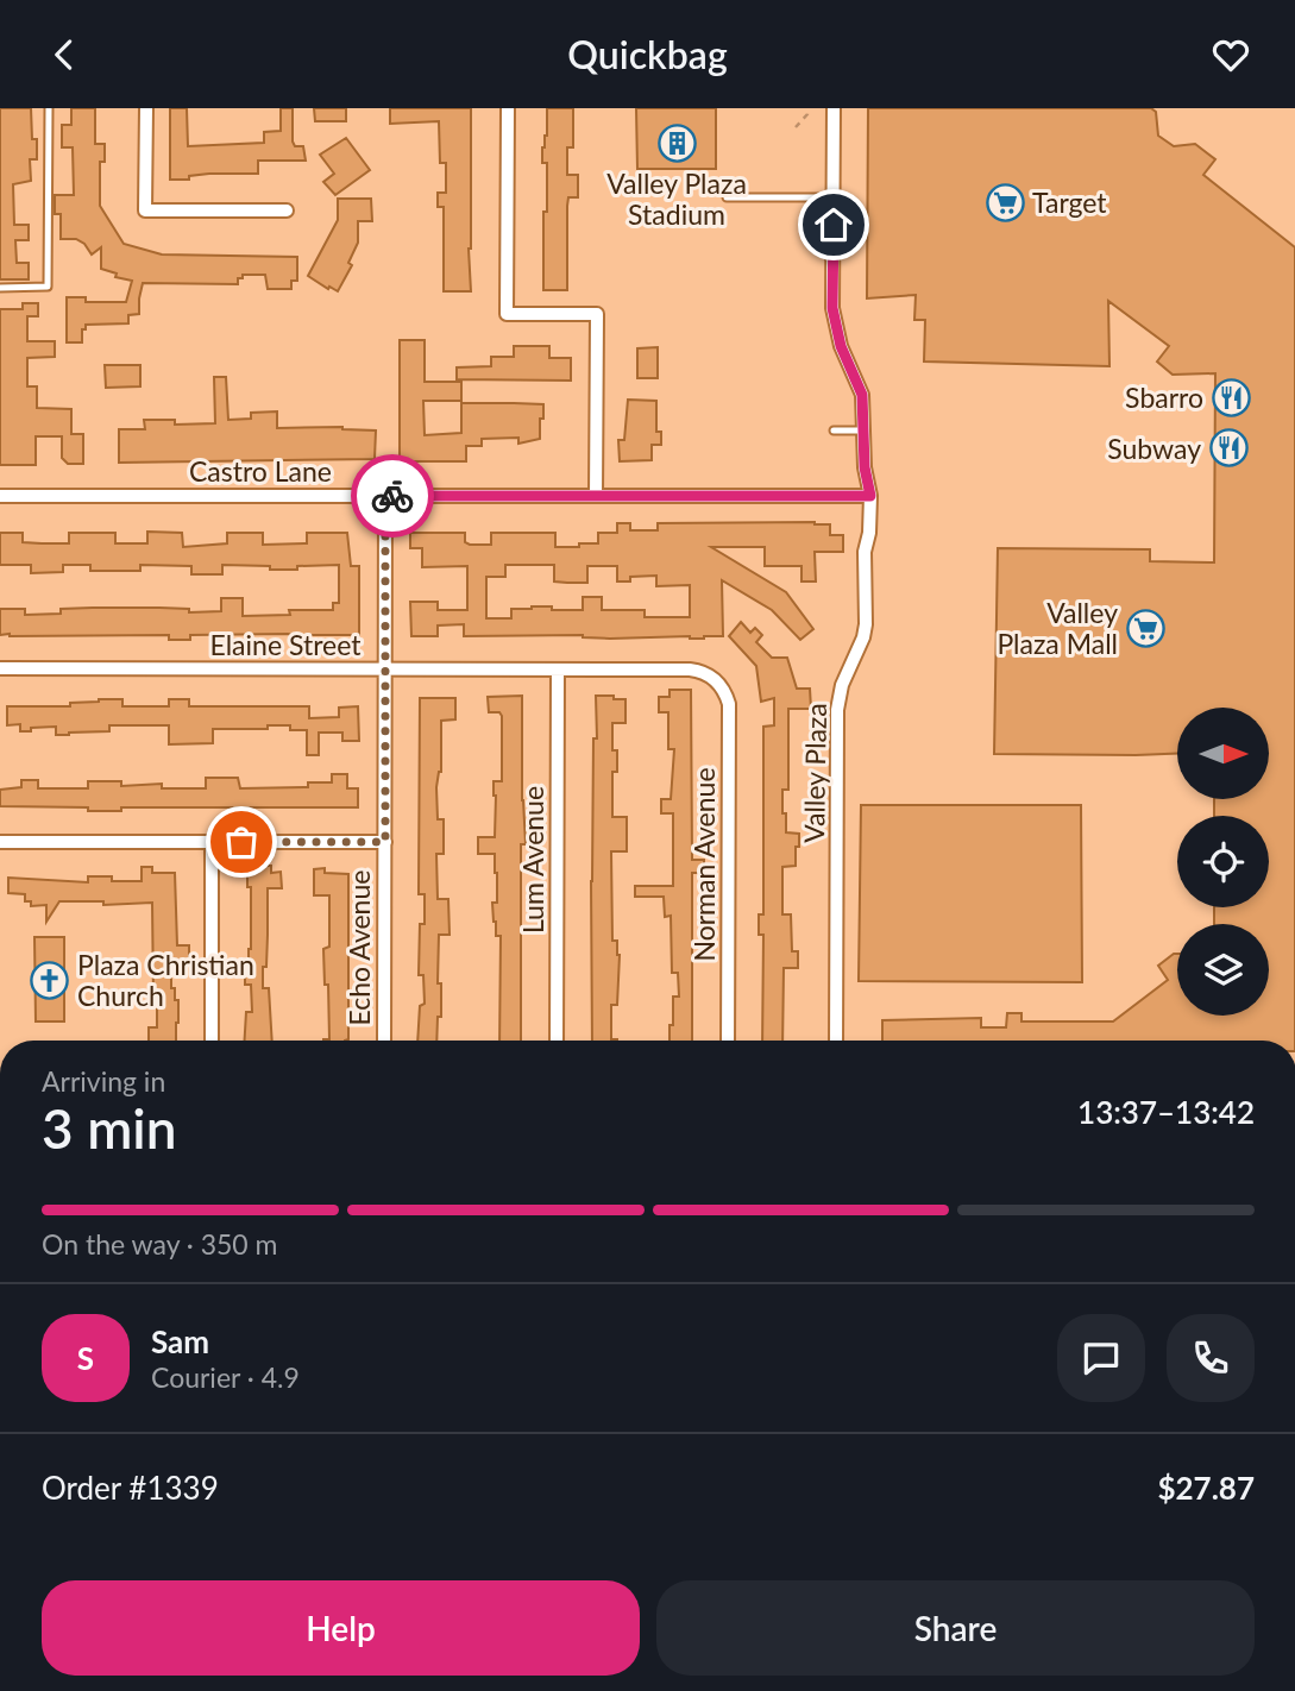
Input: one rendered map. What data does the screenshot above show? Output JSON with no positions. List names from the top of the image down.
{
  "streets": {
    "street": [
      "Castro Lane",
      "Elaine Street",
      "Valley Plaza",
      "Lum Avenue",
      "Norman Avenue",
      "Echo Avenue"
    ]
  },
  "crossings": [
    ["Castro Lane", "Valley Plaza"],
    ["Castro Lane", "Echo Avenue"],
    ["Elaine Street", "Lum Avenue"],
    ["Elaine Street", "Norman Avenue"],
    ["Elaine Street", "Echo Avenue"]
  ],
  "places": {
    "building": ["Valley Plaza Stadium"],
    "supermarket": ["Target", "Valley Plaza Mall"],
    "restaurant": ["Sbarro", "Subway"],
    "church": ["Plaza Christian Church"]
  },
  "north": "right",
  "page": {
    "header": "Quickbag",
    "heading": ["3 min", "Arriving in", "13:37–13:42"],
    "panel": [
      "Sam",
      "Courier · 4.9",
      "Order #1339",
      "$27.87"
    ],
    "bar": "On the way · 350 m",
    "round": "S",
    "buttons": ["Help", "Share"]
  }
}
